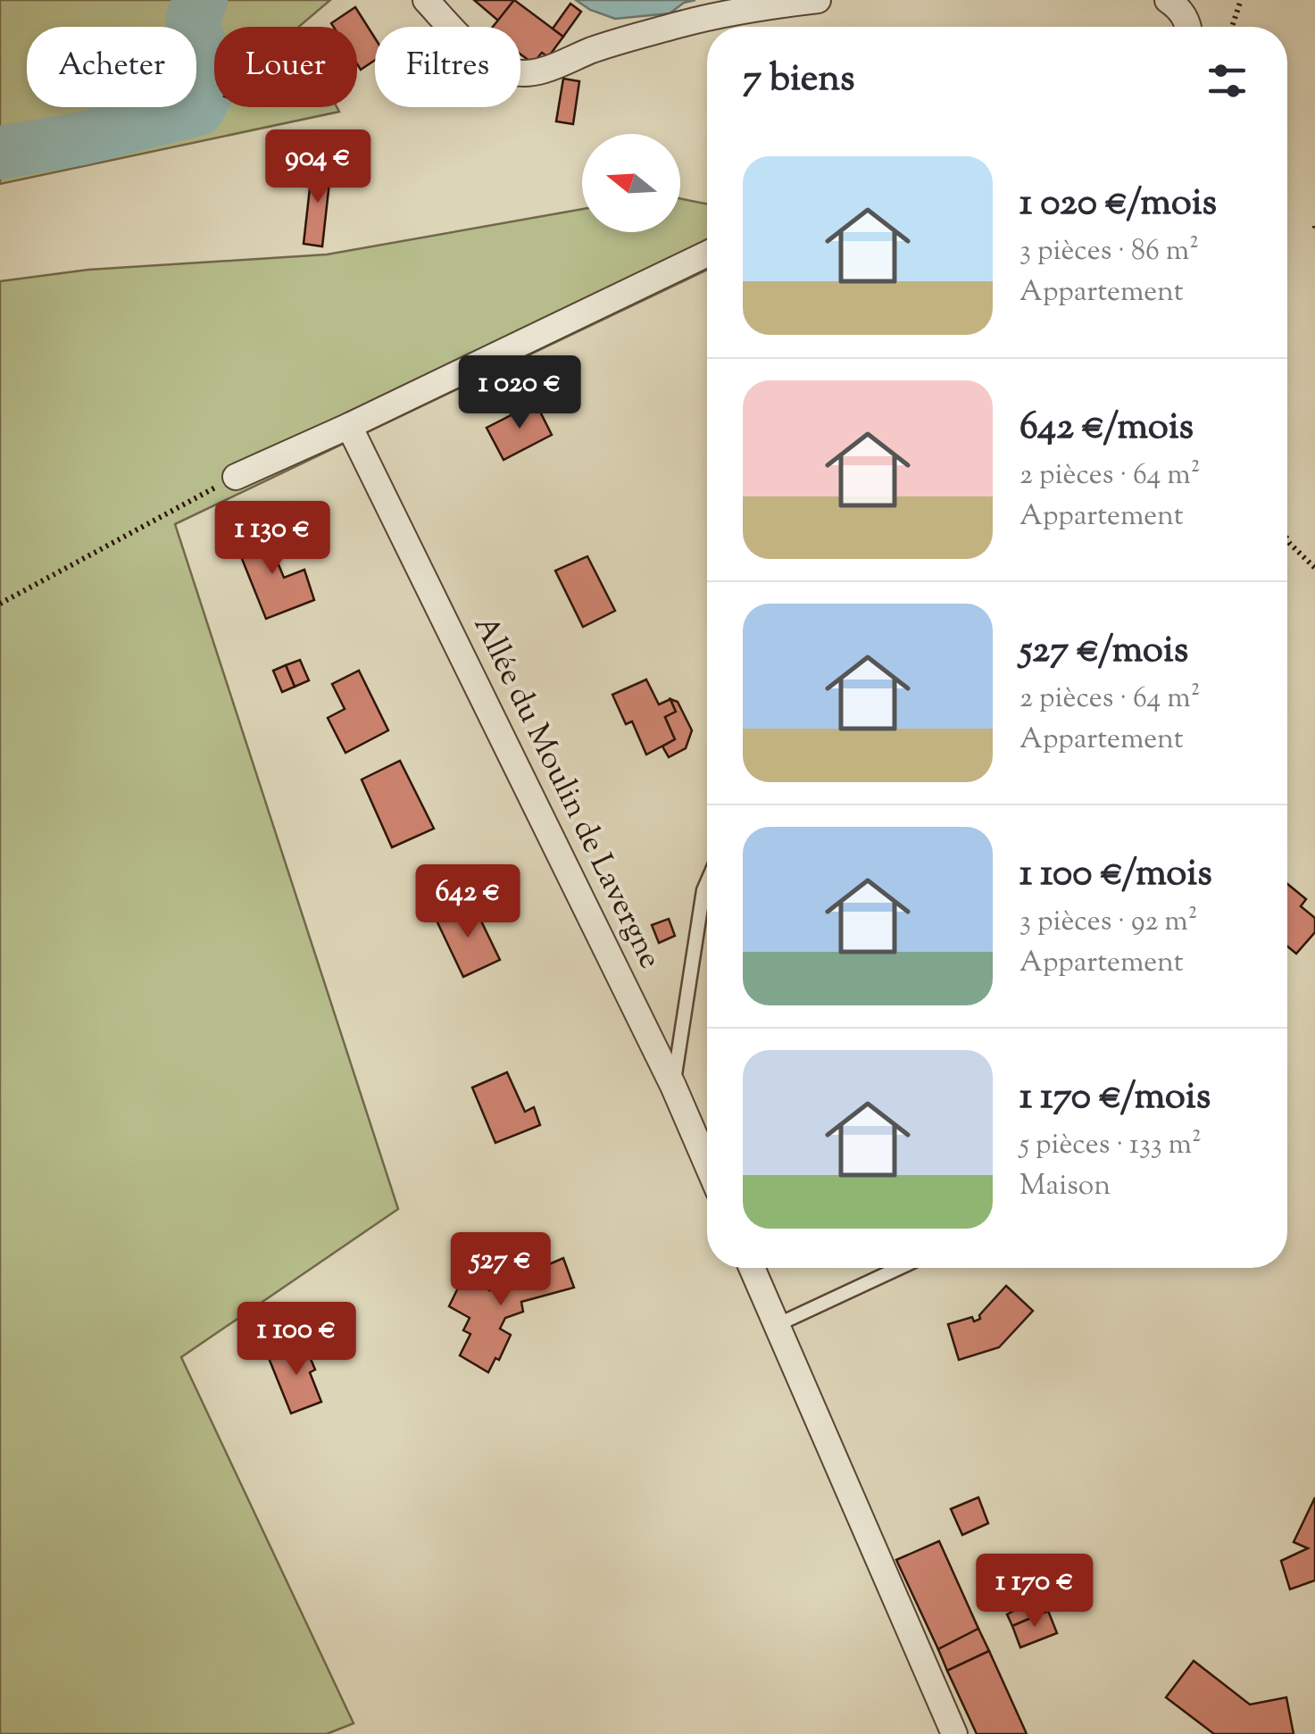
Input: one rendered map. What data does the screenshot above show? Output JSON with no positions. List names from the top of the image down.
{
  "streets": {
    "street": ["Allée du Moulin de Lavergne"]
  },
  "north": "left",
  "page": {
    "chip": ["Acheter", "Louer", "Filtres"],
    "heading": "7 biens",
    "price": [
      "904 €",
      "1 020 €",
      "1 130 €",
      "642 €",
      "527 €",
      "1 100 €",
      "1 170 €"
    ],
    "list": [
      {
        "name": "1 020 €/mois",
        "note": "3 pièces · 86 m² · Appartement"
      },
      {
        "name": "642 €/mois",
        "note": "2 pièces · 64 m² · Appartement"
      },
      {
        "name": "527 €/mois",
        "note": "2 pièces · 64 m² · Appartement"
      },
      {
        "name": "1 100 €/mois",
        "note": "3 pièces · 92 m² · Appartement"
      },
      {
        "name": "1 170 €/mois",
        "note": "5 pièces · 133 m² · Maison"
      }
    ]
  }
}
